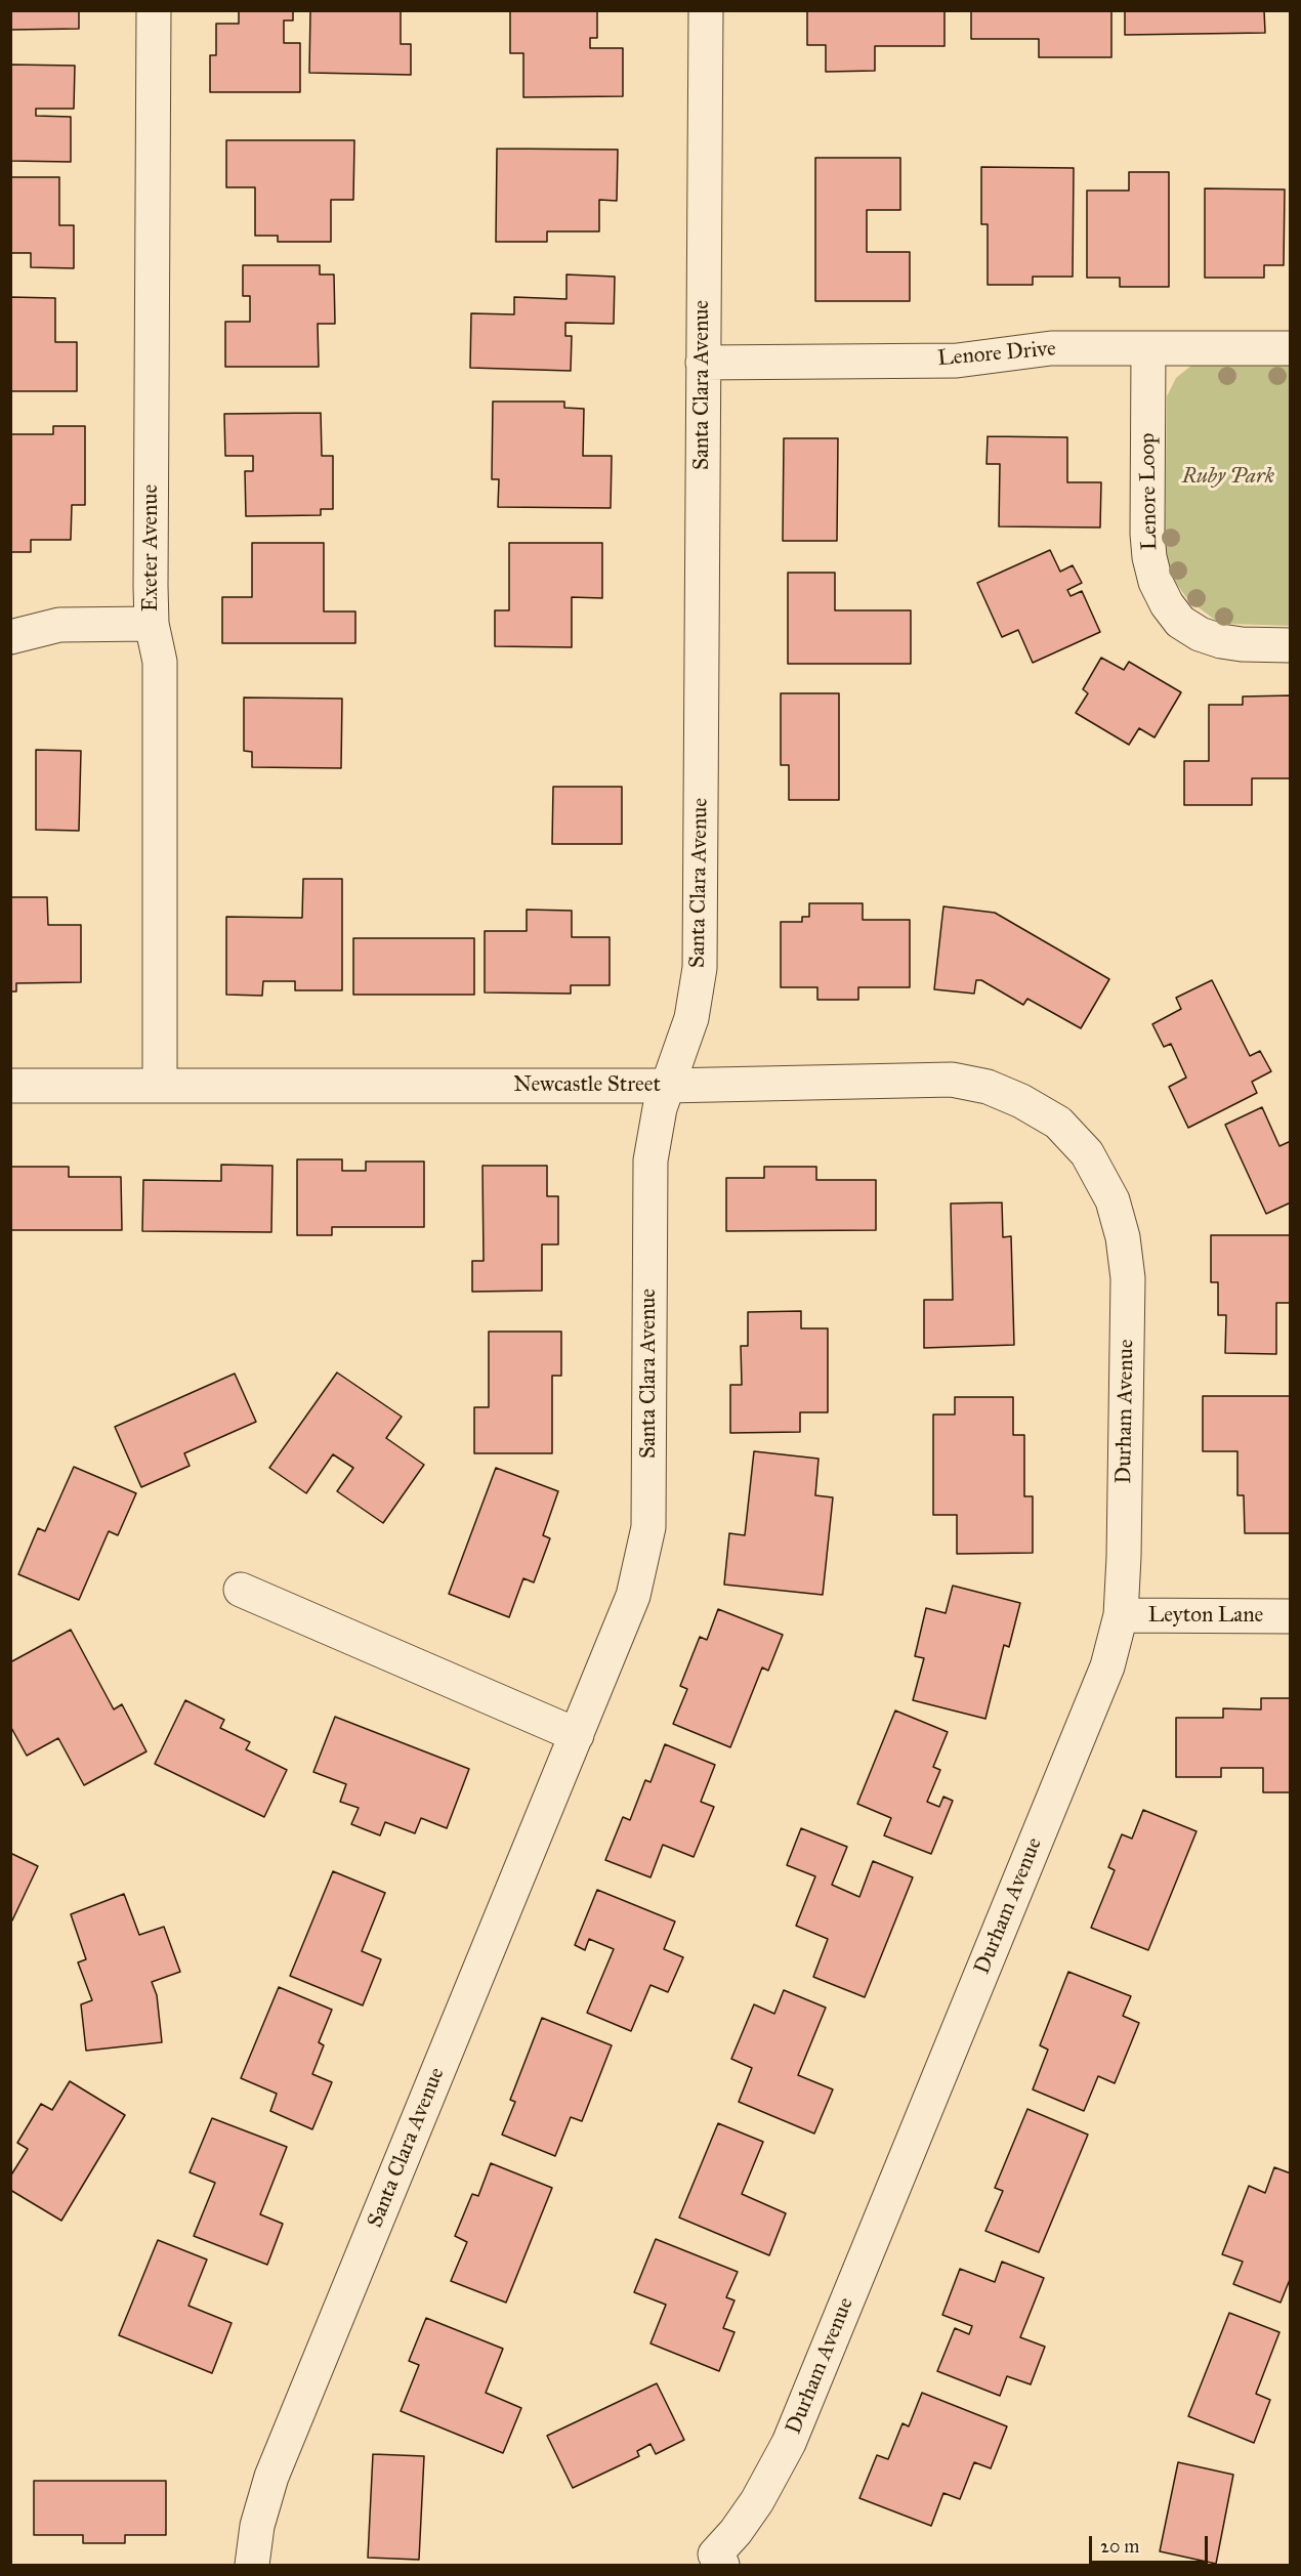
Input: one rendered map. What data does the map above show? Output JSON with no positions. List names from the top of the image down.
{
  "streets": {
    "street": [
      "Lenore Drive",
      "Santa Clara Avenue",
      "Lenore Loop",
      "Exeter Avenue",
      "Newcastle Street",
      "Durham Avenue",
      "Leyton Lane"
    ]
  },
  "crossings": [
    ["Lenore Drive", "Santa Clara Avenue"],
    ["Lenore Drive", "Lenore Loop"],
    ["Santa Clara Avenue", "Newcastle Street"],
    ["Exeter Avenue", "Newcastle Street"],
    ["Newcastle Street", "Durham Avenue"],
    ["Durham Avenue", "Leyton Lane"]
  ],
  "parks": ["Ruby Park"],
  "scale_bar": "20 m"
}
